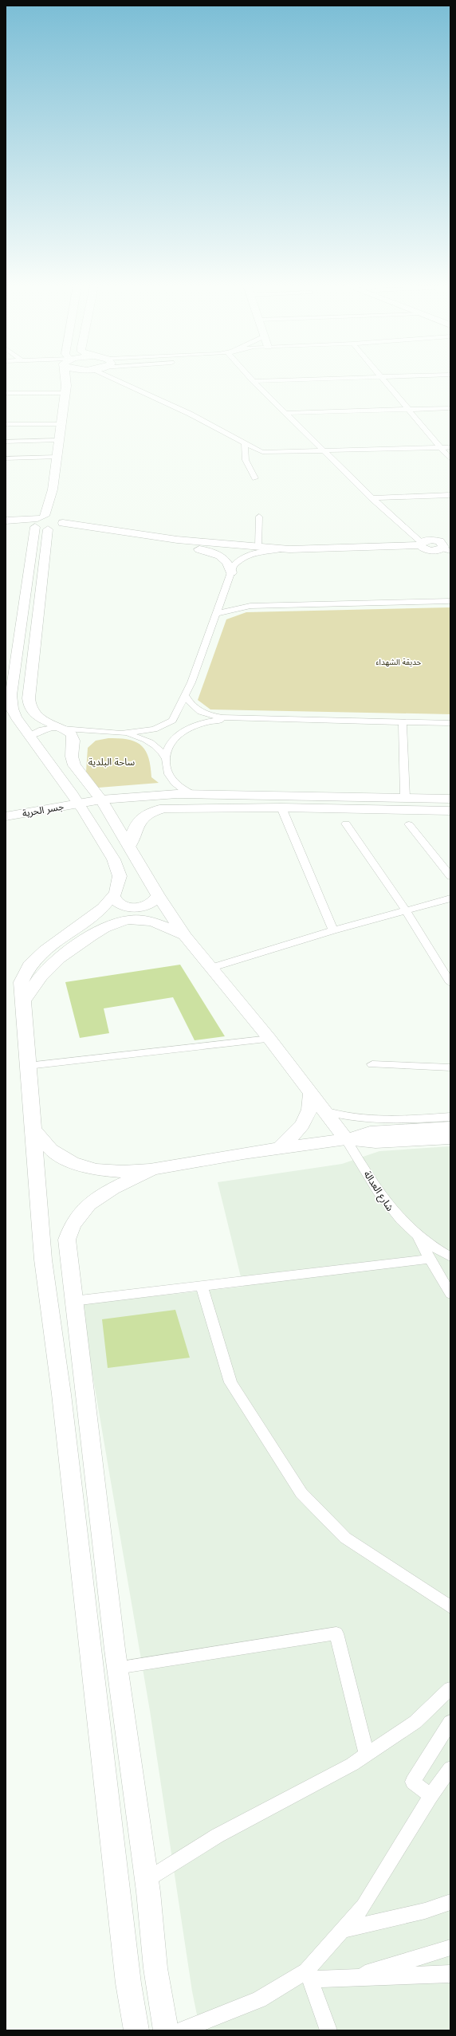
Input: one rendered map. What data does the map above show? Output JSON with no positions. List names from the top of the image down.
{
  "streets": {
    "main road": ["جسر الحرية"],
    "street": ["شارع العدالة"]
  },
  "parks": ["حديقة الشهداء", "ساحة البلدية"]
}
